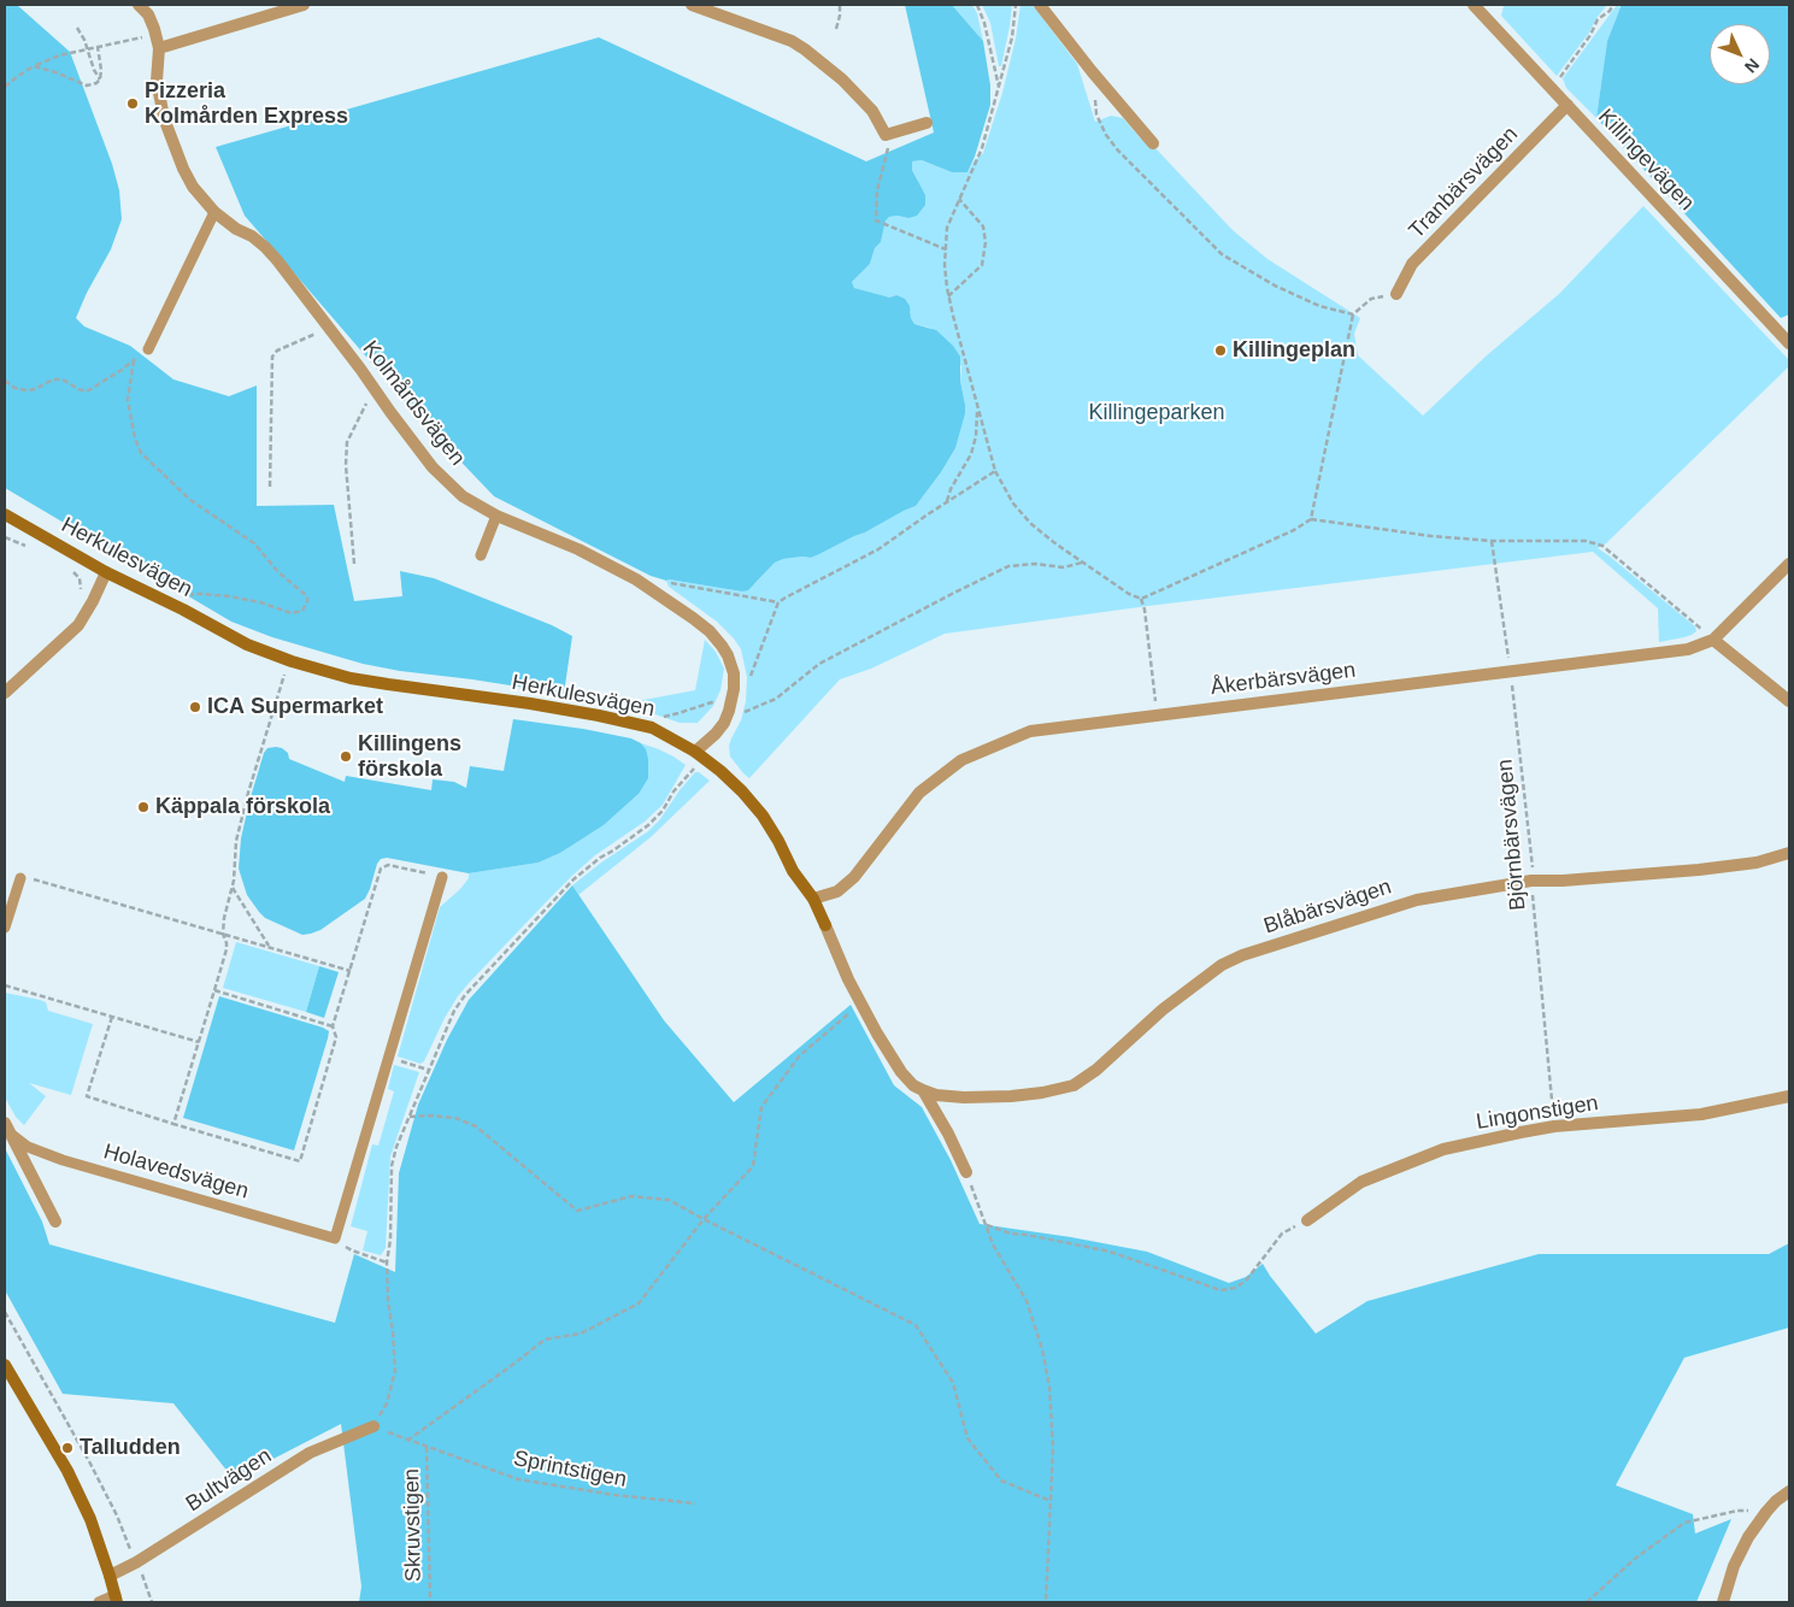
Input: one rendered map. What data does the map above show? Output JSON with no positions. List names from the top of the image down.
{
  "streets": {
    "street": [
      "Killingevägen",
      "Tranbärsvägen",
      "Kolmårdsvägen",
      "Herkulesvägen",
      "Åkerbärsvägen",
      "Blåbärsvägen",
      "Lingonstigen",
      "Holavedsvägen",
      "Bultvägen"
    ],
    "path": ["Björnbärsvägen", "Sprintstigen", "Skruvstigen"]
  },
  "crossings": [
    ["Killingevägen", "Tranbärsvägen"],
    ["Kolmårdsvägen", "Herkulesvägen"],
    ["Herkulesvägen", "Åkerbärsvägen"],
    ["Herkulesvägen", "Blåbärsvägen"],
    ["Åkerbärsvägen", "Björnbärsvägen"],
    ["Björnbärsvägen", "Blåbärsvägen"],
    ["Björnbärsvägen", "Lingonstigen"],
    ["Sprintstigen", "Bultvägen"],
    ["Sprintstigen", "Skruvstigen"]
  ],
  "parks": ["Killingeparken"],
  "places": [
    "Pizzeria Kolmården Express",
    "Killingeplan",
    "ICA Supermarket",
    "Killingens förskola",
    "Käppala förskola",
    "Talludden"
  ],
  "north": "bottom right"
}
